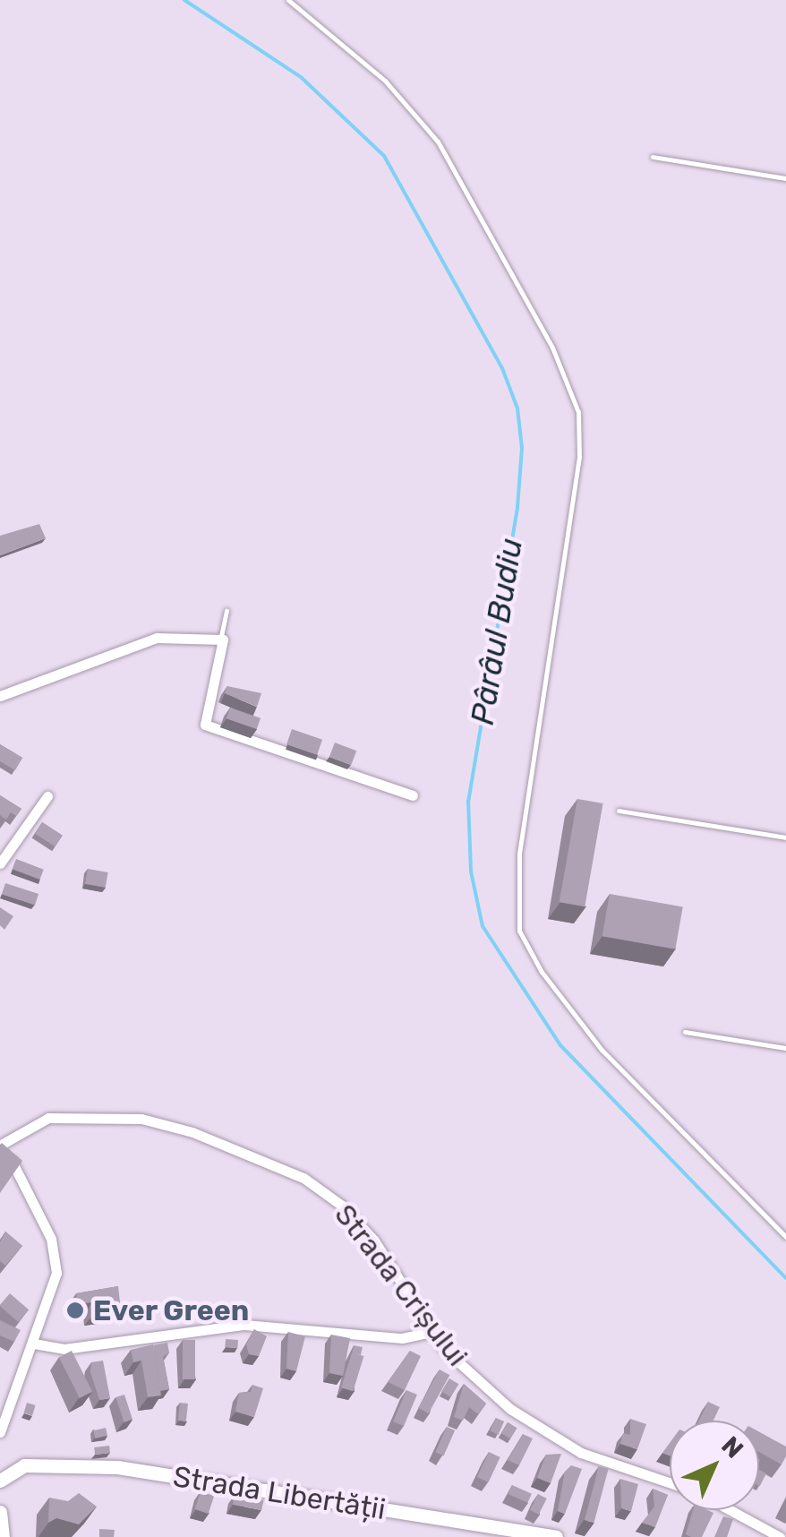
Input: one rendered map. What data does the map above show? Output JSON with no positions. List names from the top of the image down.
{
  "streets": {
    "main road": ["Strada Libertății"],
    "street": ["Strada Crișului"]
  },
  "water": ["Pârâul Budiu"],
  "places": ["Ever Green"],
  "north": "top right"
}
